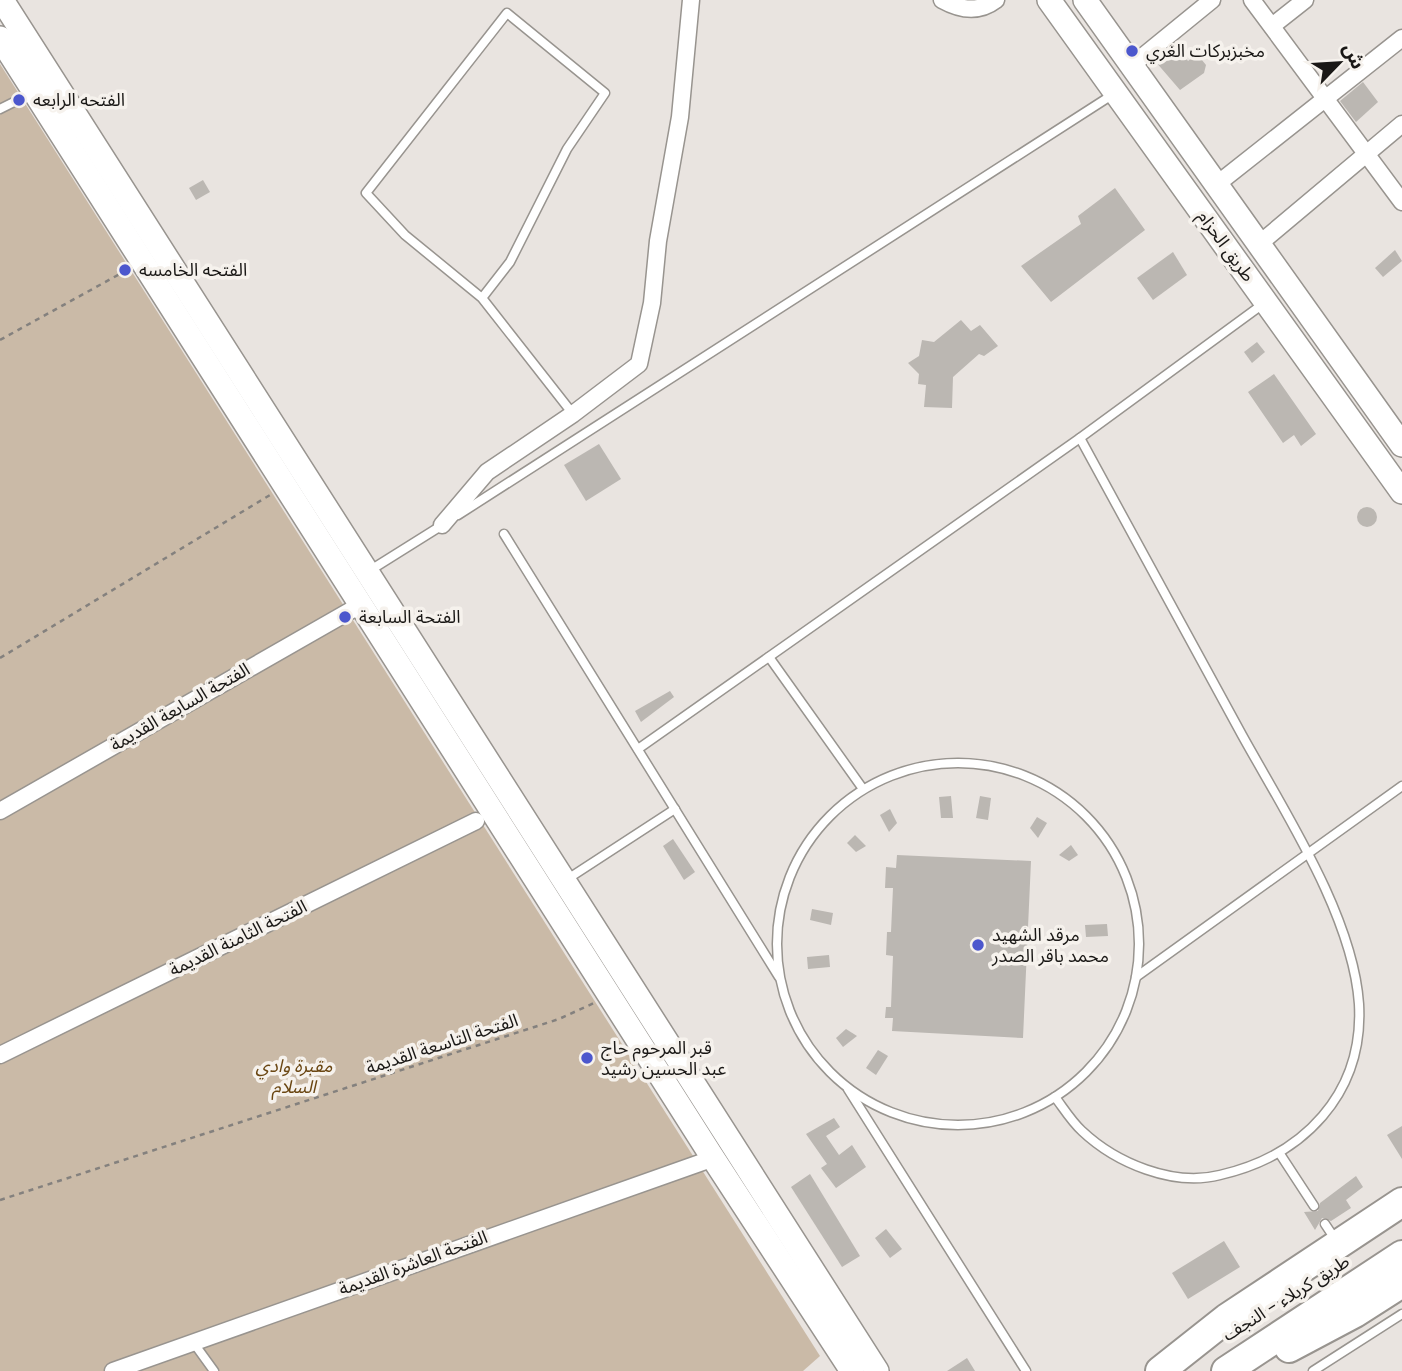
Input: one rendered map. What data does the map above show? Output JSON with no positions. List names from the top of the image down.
{
  "streets": {
    "highway": ["طريق کربلاء - النجف"],
    "street": [
      "طريق الحزام",
      "الفتحة السابعة القديمة",
      "الفتحة الثامنة القديمة",
      "الفتحة العاشرة القديمة"
    ],
    "path": ["الفتحة التاسعة القديمة"]
  },
  "parks": ["مقبرة وادي السلام"],
  "places": [
    "مخبزبركات الغري",
    "الفتحه الرابعه",
    "الفتحه الخامسه",
    "الفتحة السابعة",
    "مرقد الشهيد محمد باقر الصدر",
    "قبر المرحوم حاج عبد الحسين رشيد"
  ],
  "north": "top right"
}
